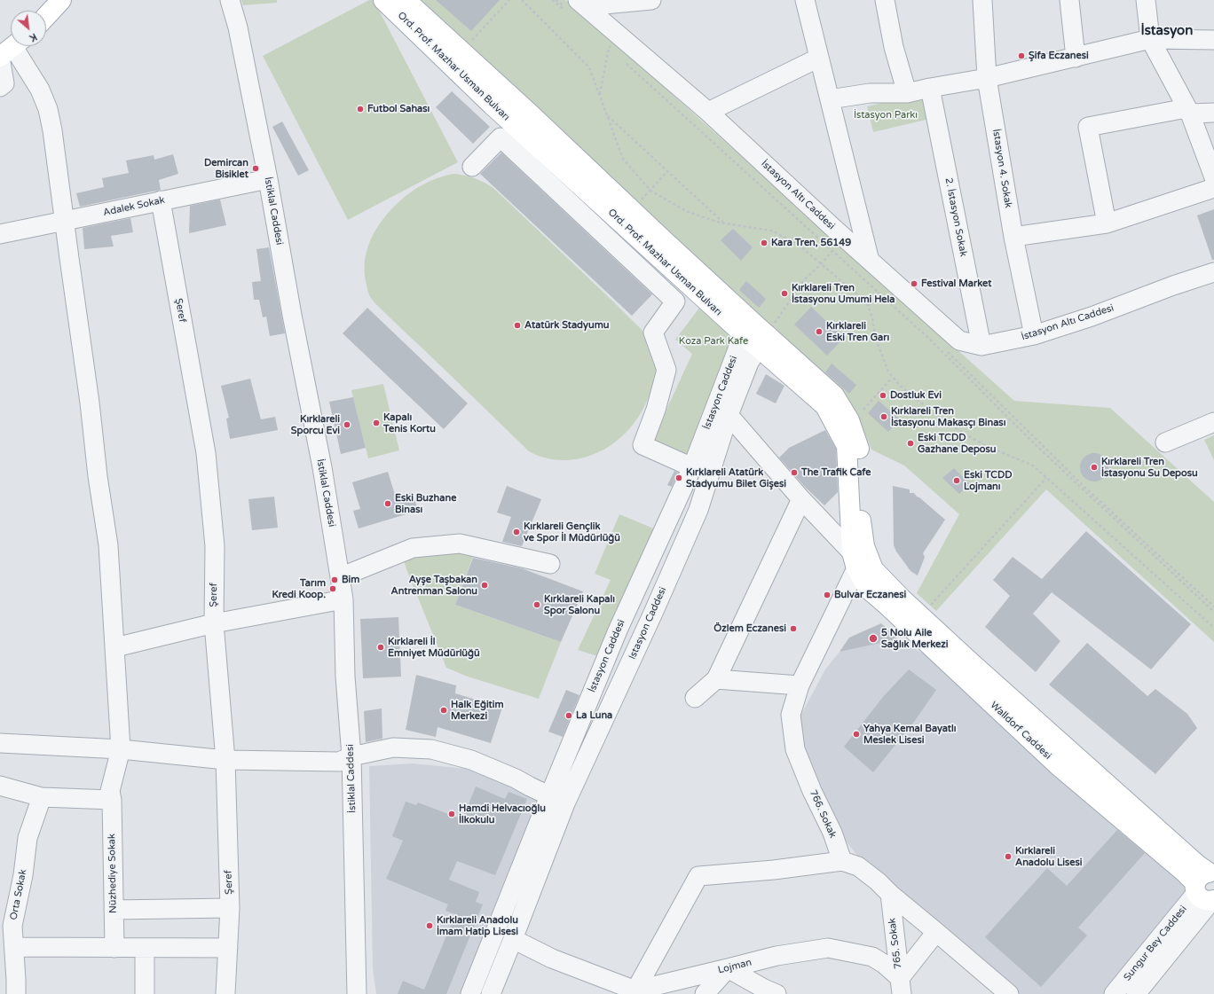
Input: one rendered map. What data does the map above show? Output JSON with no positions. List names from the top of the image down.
{
  "streets": {
    "main road": ["Ord. Prof. Mazhar Usman Bulvarı", "Walldorf Caddesi"],
    "street": [
      "İstasyon 4. Sokak",
      "İstasyon Altı Caddesi",
      "Adalek Sokak",
      "İstiklal Caddesi",
      "2. İstasyon Sokak",
      "Şeref",
      "İstasyon Caddesi",
      "Istasyon Caddesi",
      "766. Sokak",
      "Nüzhediye Sokak",
      "Orta Sokak",
      "765. Sokak",
      "Sungur Bey Caddesi",
      "Lojman"
    ]
  },
  "crossings": [
    ["Ord. Prof. Mazhar Usman Bulvarı", "İstasyon Caddesi"],
    ["Ord. Prof. Mazhar Usman Bulvarı", "Istasyon Caddesi"],
    ["Ord. Prof. Mazhar Usman Bulvarı", "Walldorf Caddesi"],
    ["Ord. Prof. Mazhar Usman Bulvarı", "766. Sokak"],
    ["İstasyon 4. Sokak", "İstasyon Altı Caddesi"],
    ["İstasyon Altı Caddesi", "2. İstasyon Sokak"],
    ["Adalek Sokak", "İstiklal Caddesi"],
    ["Adalek Sokak", "Şeref"],
    ["Adalek Sokak", "Nüzhediye Sokak"],
    ["İstasyon Caddesi", "Istasyon Caddesi"],
    ["Walldorf Caddesi", "766. Sokak"],
    ["Walldorf Caddesi", "Sungur Bey Caddesi"],
    ["765. Sokak", "Lojman"]
  ],
  "districts": ["İstasyon"],
  "parks": ["İstasyon Parkı", "Koza Park Kafe"],
  "places": [
    "Şifa Eczanesi",
    "Futbol Sahası",
    "Demircan Bisiklet",
    "Kara Tren, 56149",
    "Festival Market",
    "Kırklareli Tren İstasyonu Umumi Hela",
    "Atatürk Stadyumu",
    "Kırklareli Eski Tren Garı",
    "Dostluk Evi",
    "Kırklareli Tren İstasyonu Makasçı Binası",
    "Kapalı Tenis Kortu",
    "Kırklareli Sporcu Evi",
    "Eski TCDD Gazhane Deposu",
    "Kırklareli Tren İstasyonu Su Deposu",
    "The Trafik Cafe",
    "Kırklareli Atatürk Stadyumu Bilet Gişesi",
    "Eski TCDD Lojmanı",
    "Eski Buzhane Binası",
    "Kırklareli Gençlik ve Spor İl Müdürlüğü",
    "Bim",
    "Ayşe Taşbakan Antrenman Salonu",
    "Tarım Kredi Koop.",
    "Bulvar Eczanesi",
    "Kırklareli Kapalı Spor Salonu",
    "Özlem Eczanesi",
    "5 Nolu Aile Sağlık Merkezi",
    "Kırklareli İl Emniyet Müdürlüğü",
    "Halk Eğitim Merkezi",
    "La Luna",
    "Yahya Kemal Bayatlı Meslek Lisesi",
    "Hamdi Helvacıoğlu İlkokulu",
    "Kırklareli Anadolu Lisesi",
    "Kırklareli Anadolu İmam Hatip Lisesi"
  ],
  "north": "bottom right"
}
